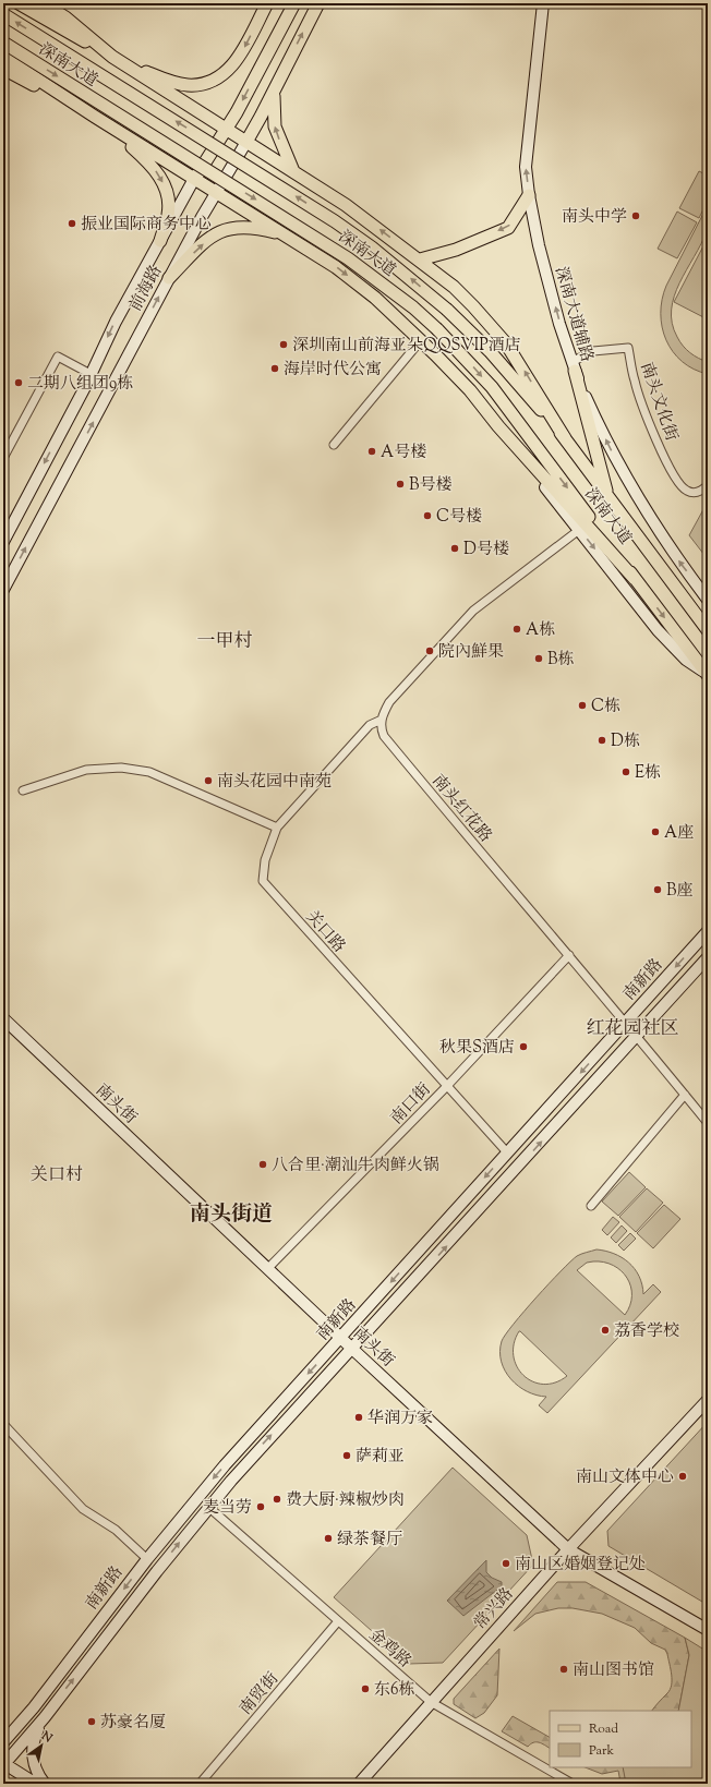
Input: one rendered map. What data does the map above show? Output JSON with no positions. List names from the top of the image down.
{
  "streets": {
    "main road": [
      "深南大道",
      "前海路",
      "深南大道辅路",
      "南新路",
      "南头街",
      "常兴路"
    ],
    "street": [
      "南头文化街",
      "南头红花路",
      "关口路",
      "南口街",
      "金鸡路",
      "南贸街"
    ]
  },
  "crossings": [
    ["深南大道", "前海路"],
    ["深南大道辅路", "南头文化街"],
    ["南头红花路", "关口路"],
    ["南头红花路", "南新路"],
    ["南头红花路", "南口街"],
    ["关口路", "南新路"],
    ["关口路", "南口街"],
    ["南新路", "南头街"],
    ["南新路", "金鸡路"],
    ["南头街", "南口街"],
    ["南头街", "常兴路"],
    ["常兴路", "金鸡路"],
    ["金鸡路", "南贸街"]
  ],
  "districts": [
    "一甲村",
    "红花园社区",
    "关口村",
    "南头街道"
  ],
  "places": [
    "南头中学",
    "振业国际商务中心",
    "深圳南山前海亚朵QQSVIP酒店",
    "海岸时代公寓",
    "二期八组团9栋",
    "A号楼",
    "B号楼",
    "C号楼",
    "D号楼",
    "A栋",
    "院內鮮果",
    "B栋",
    "C栋",
    "D栋",
    "E栋",
    "南头花园中南苑",
    "A座",
    "B座",
    "秋果S酒店",
    "八合里·潮汕牛肉鲜火锅",
    "荔香学校",
    "华润万家",
    "萨莉亚",
    "南山文体中心",
    "费大厨·辣椒炒肉",
    "麦当劳",
    "绿茶餐厅",
    "南山区婚姻登记处",
    "南山图书馆",
    "东6栋",
    "苏豪名厦"
  ],
  "legend": ["Road", "Park"],
  "north": "top right"
}
